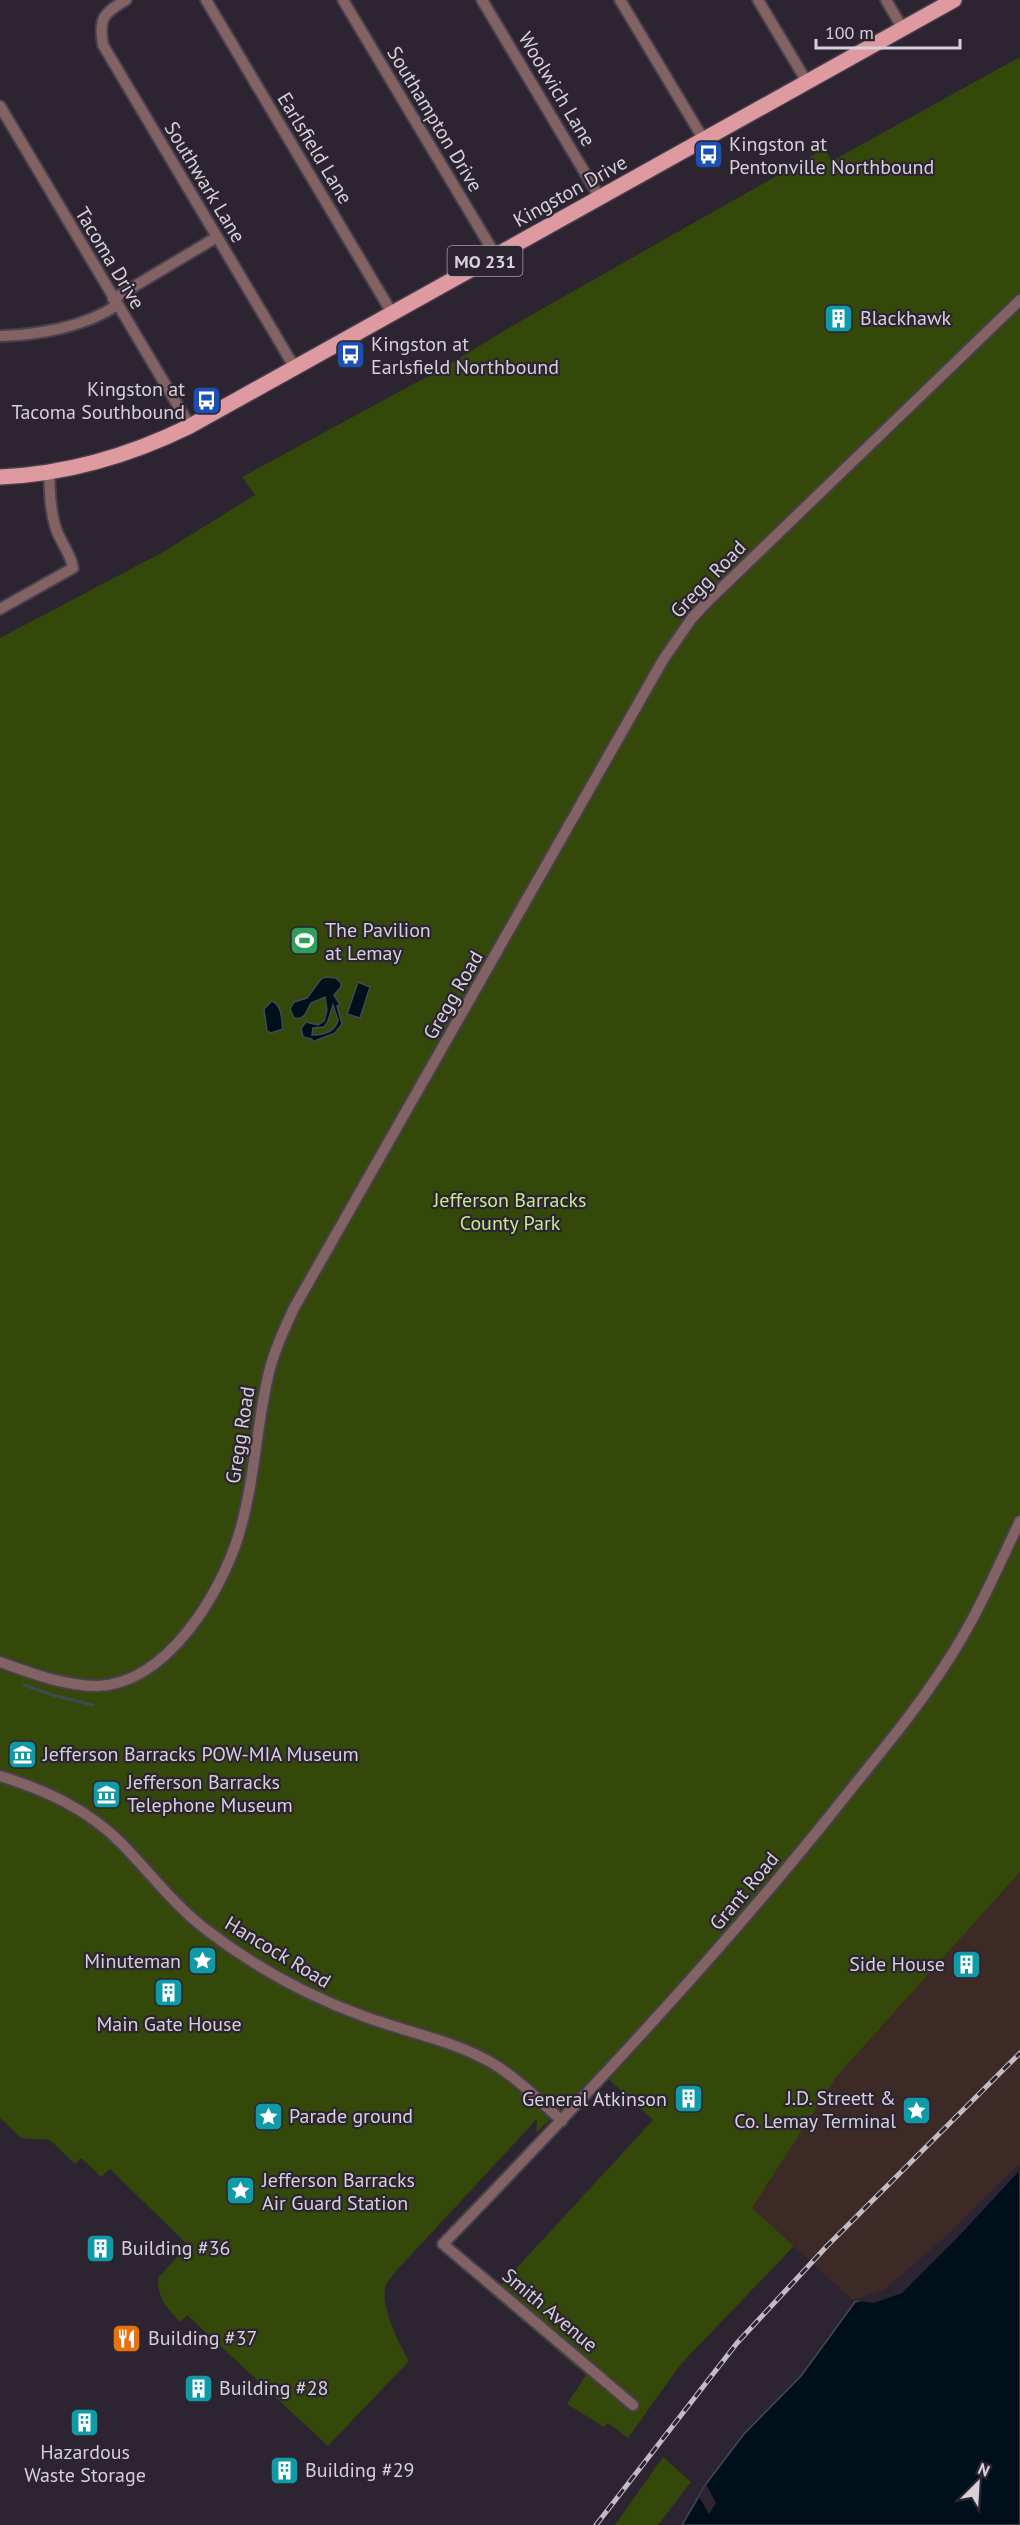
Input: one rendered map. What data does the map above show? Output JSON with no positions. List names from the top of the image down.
{
  "streets": {
    "main road": ["Kingston Drive", "MO 231"],
    "street": [
      "Woolwich Lane",
      "Southampton Drive",
      "Earlsfield Lane",
      "Southwark Lane",
      "Tacoma Drive",
      "Gregg Road",
      "Grant Road",
      "Hancock Road",
      "Smith Avenue"
    ]
  },
  "crossings": [
    ["Woolwich Lane", "Kingston Drive"],
    ["Southampton Drive", "Kingston Drive"],
    ["Earlsfield Lane", "Kingston Drive"],
    ["Southwark Lane", "Kingston Drive"],
    ["Kingston Drive", "Tacoma Drive"],
    ["Grant Road", "Hancock Road"],
    ["Grant Road", "Smith Avenue"]
  ],
  "parks": ["Jefferson Barracks County Park"],
  "places": {
    "bus stop": ["Kingston at Pentonville Northbound", "Kingston at Earlsfield Northbound", "Kingston at Tacoma Southbound"],
    "building": [
      "Blackhawk",
      "Side House",
      "Main Gate House",
      "General Atkinson",
      "Building #36",
      "Building #28",
      "Hazardous Waste Storage",
      "Building #29"
    ],
    "sports": ["The Pavilion at Lemay"],
    "museum": ["Jefferson Barracks POW-MIA Museum", "Jefferson Barracks Telephone Museum"],
    "place": [
      "Minuteman",
      "J.D. Streett & Co. Lemay Terminal",
      "Parade ground",
      "Jefferson Barracks Air Guard Station"
    ],
    "restaurant": ["Building #37"]
  },
  "scale_bar": "100 m",
  "north": "top right"
}
